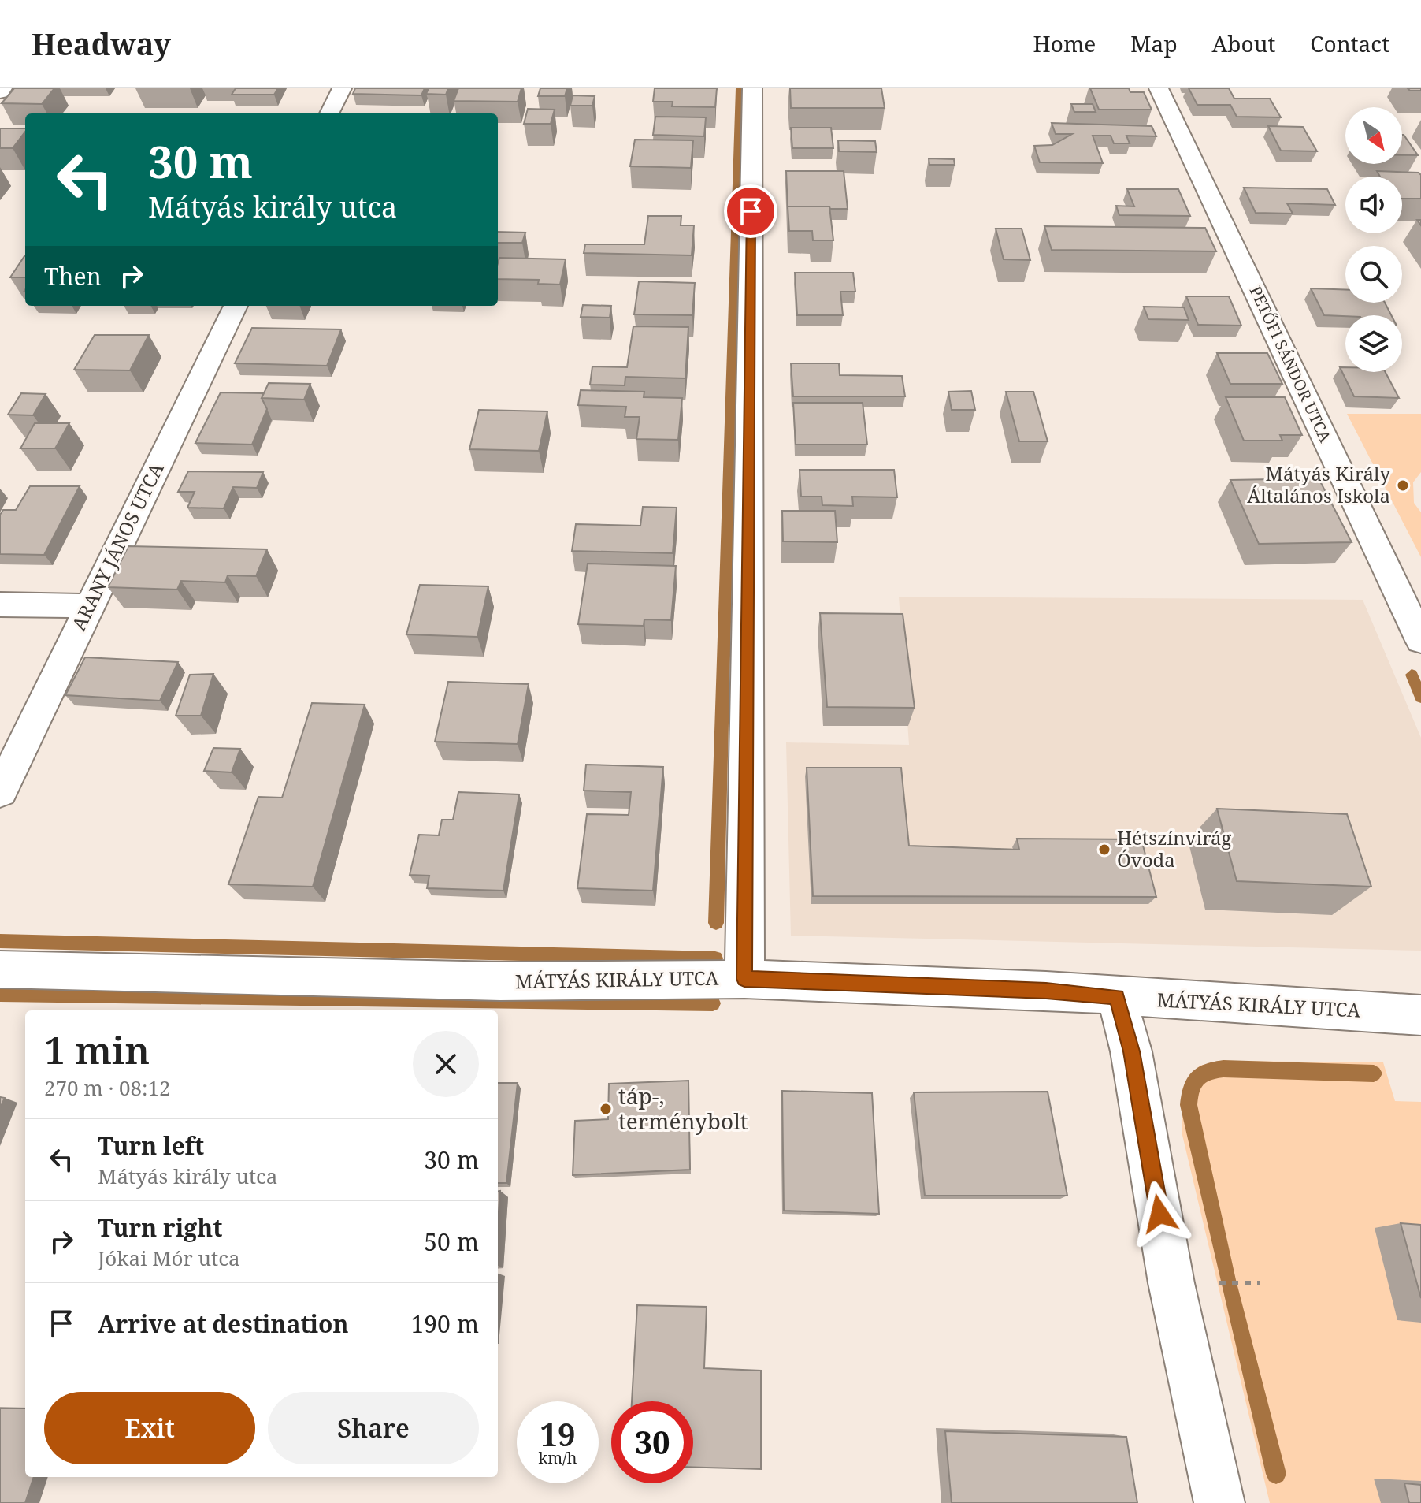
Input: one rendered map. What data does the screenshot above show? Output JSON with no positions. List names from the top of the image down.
{
  "streets": {
    "street": ["PETŐFI SÁNDOR UTCA", "ARANY JÁNOS UTCA", "MÁTYÁS KIRÁLY UTCA"]
  },
  "places": ["Mátyás Király Általános Iskola", "Hétszínvirág Óvoda", "táp-, terménybolt"],
  "north": "bottom right",
  "page": {
    "header": "Headway",
    "nav": [
      "Home",
      "Map",
      "About",
      "Contact"
    ],
    "turn": ["30 m", "Mátyás király utca"],
    "then": "Then",
    "heading": ["1 min", "270 m · 08:12"],
    "list": [
      {
        "name": "Turn left",
        "note": "Mátyás király utca",
        "value": "30 m"
      },
      {
        "name": "Turn right",
        "note": "Jókai Mór utca",
        "value": "50 m"
      },
      {
        "name": "Arrive at destination",
        "value": "190 m"
      }
    ],
    "buttons": ["Exit", "Share"],
    "speed": "19 km/h",
    "limit": "30"
  }
}
